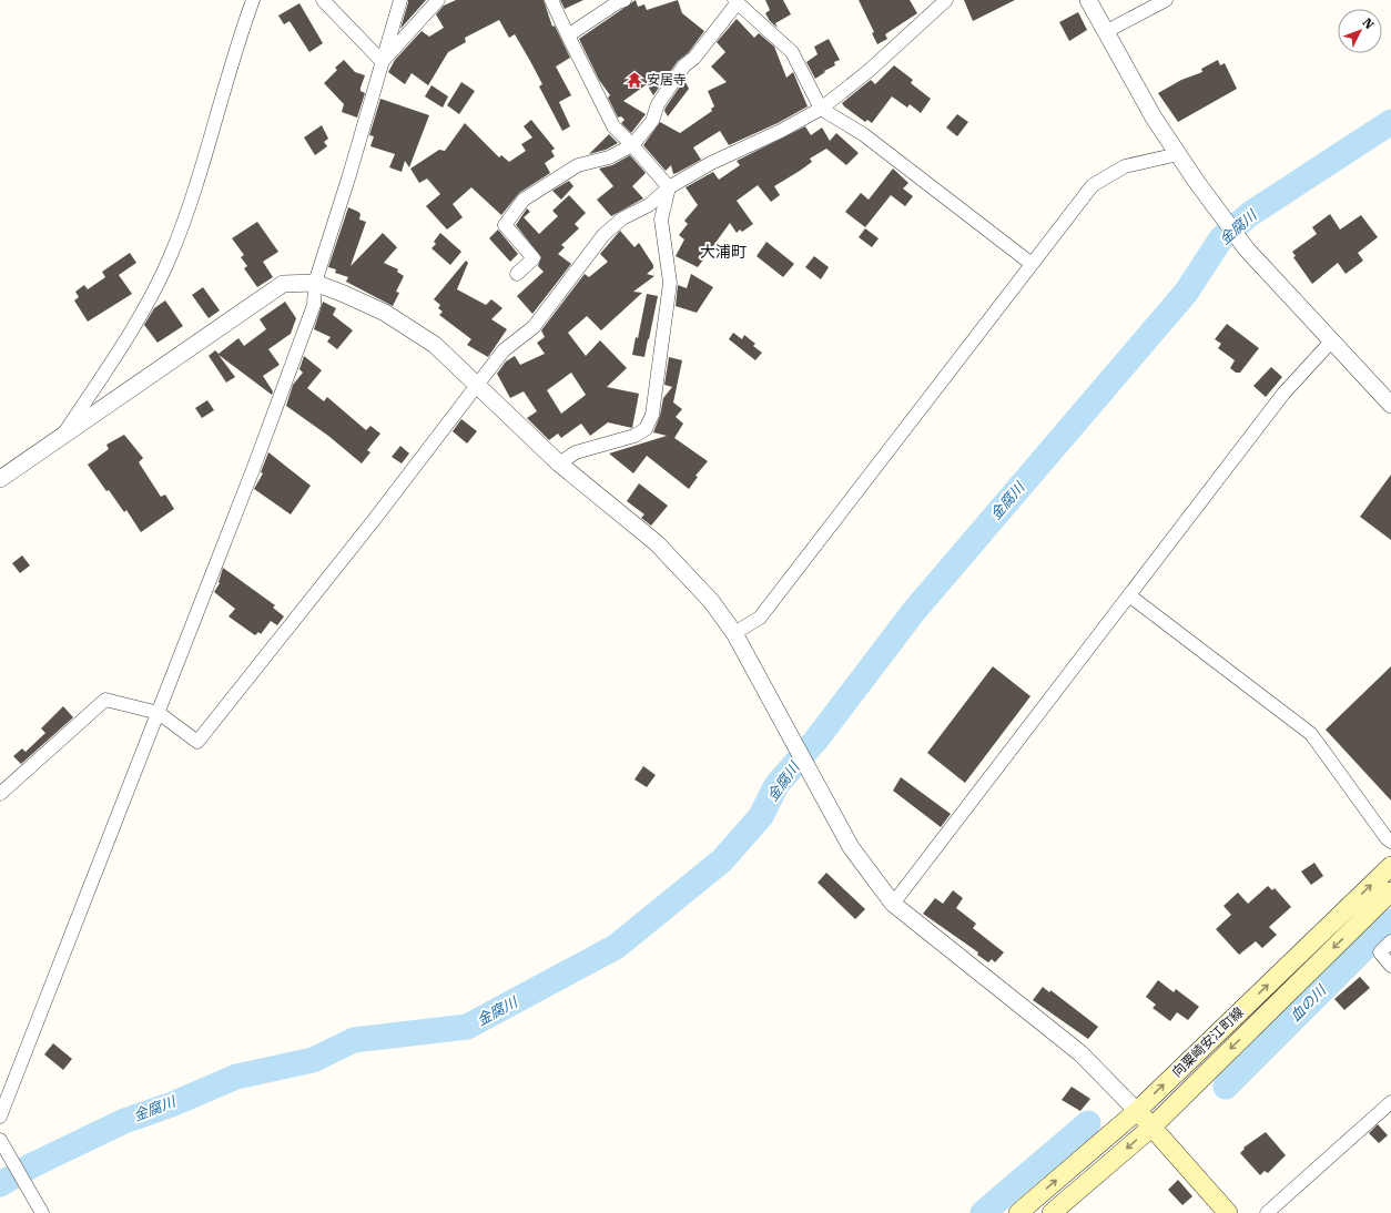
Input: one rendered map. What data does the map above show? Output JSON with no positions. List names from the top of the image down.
{
  "streets": {
    "main road": ["向粟崎安江町線"]
  },
  "districts": ["大浦町"],
  "water": ["金腐川", "血の川"],
  "places": {
    "temple": ["安居寺"]
  },
  "north": "top right"
}
